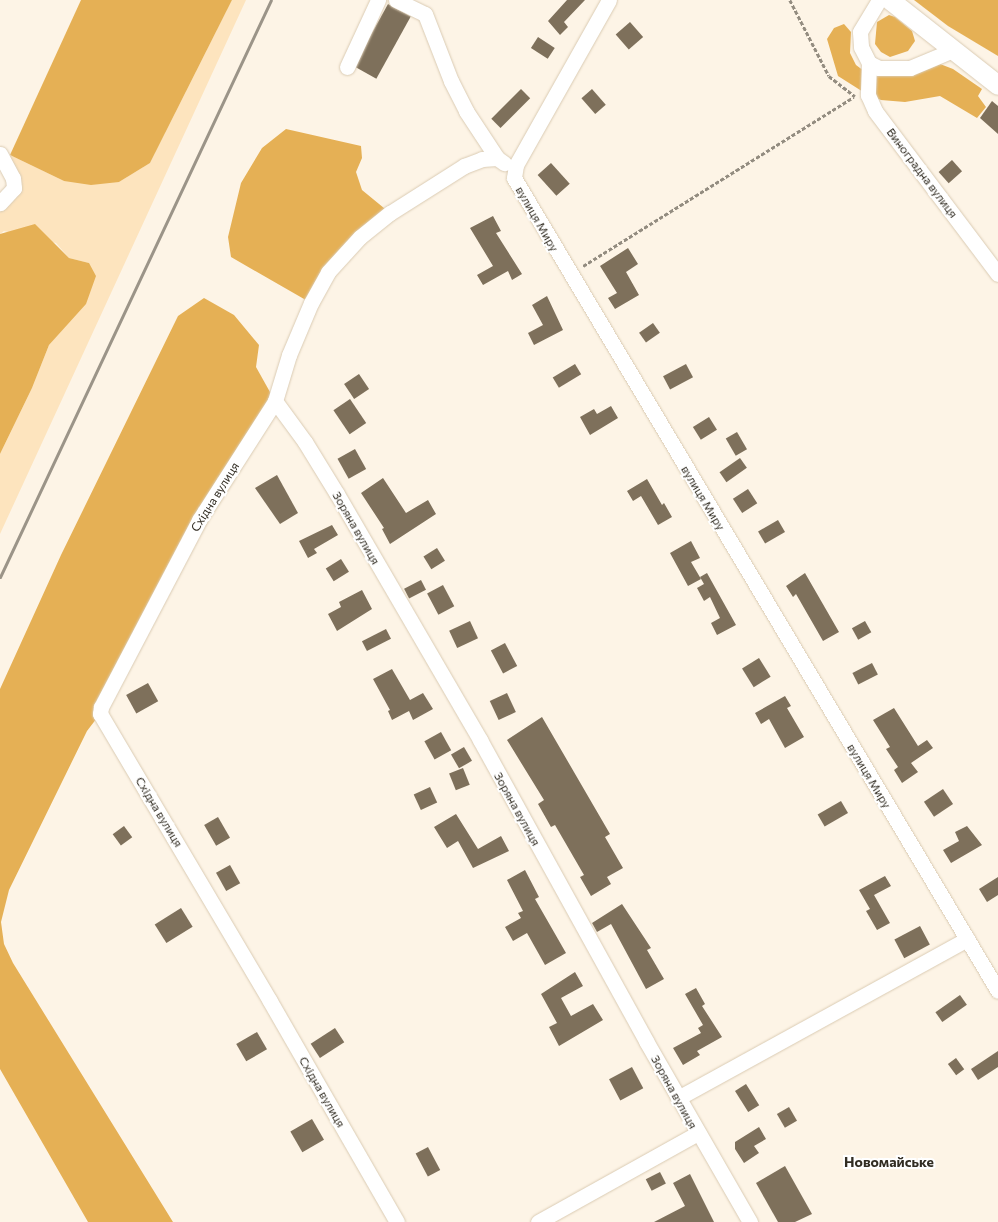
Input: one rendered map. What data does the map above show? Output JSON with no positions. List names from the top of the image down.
{
  "streets": {
    "street": [
      "Виноградна вулиця",
      "вулиця Миру",
      "Східна вулиця",
      "Зоряна вулиця"
    ]
  },
  "crossings": [
    ["Східна вулиця", "Зоряна вулиця"]
  ],
  "districts": ["Новомайське"]
}
